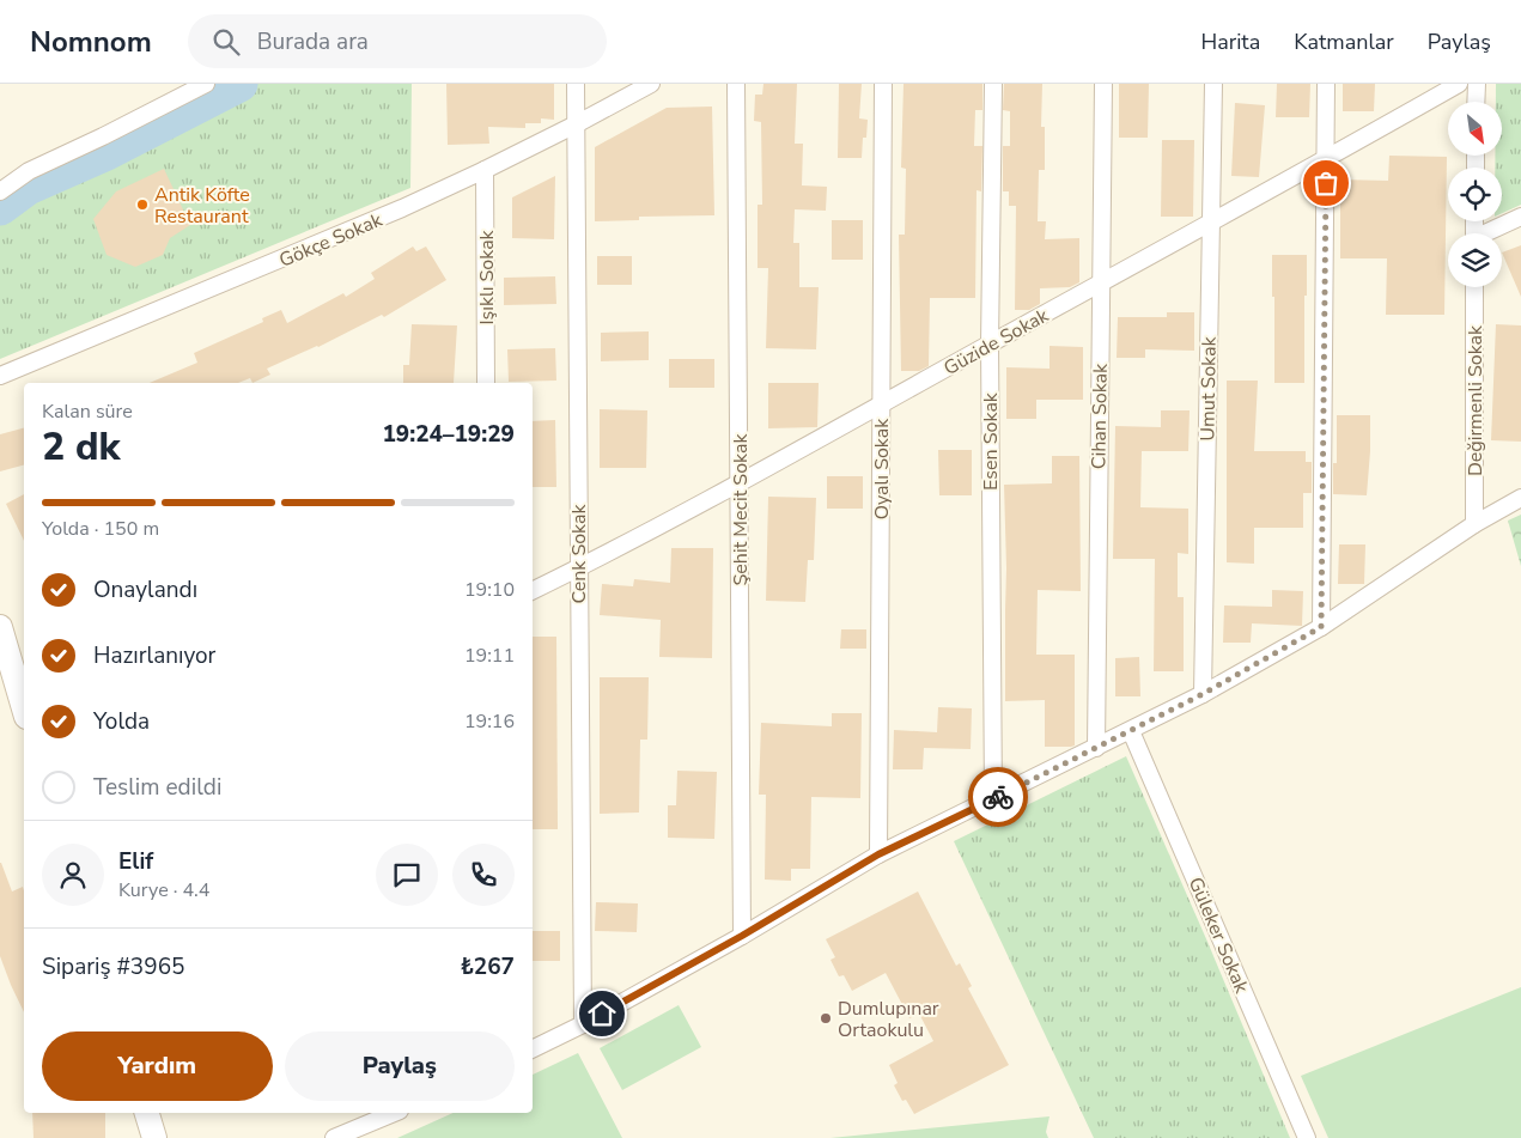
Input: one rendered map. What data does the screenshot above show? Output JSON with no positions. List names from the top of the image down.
{
  "streets": {
    "street": [
      "Gökçe Sokak",
      "Işıklı Sokak",
      "Güzide Sokak",
      "Umut Sokak",
      "Değirmenli Sokak",
      "Cihan Sokak",
      "Esen Sokak",
      "Oyalı Sokak",
      "Şehit Mecit Sokak",
      "Cenk Sokak",
      "Güleker Sokak"
    ]
  },
  "crossings": [
    ["Gökçe Sokak", "Işıklı Sokak"],
    ["Gökçe Sokak", "Cenk Sokak"],
    ["Güzide Sokak", "Umut Sokak"],
    ["Güzide Sokak", "Cihan Sokak"],
    ["Güzide Sokak", "Esen Sokak"],
    ["Güzide Sokak", "Oyalı Sokak"],
    ["Güzide Sokak", "Şehit Mecit Sokak"],
    ["Güzide Sokak", "Cenk Sokak"]
  ],
  "places": ["Antik Köfte Restaurant", "Dumlupınar Ortaokulu"],
  "north": "bottom right",
  "page": {
    "header": "Nomnom",
    "search": "Burada ara",
    "nav": ["Harita", "Katmanlar", "Paylaş"],
    "heading": ["2 dk", "Kalan süre", "19:24–19:29"],
    "panel": [
      "Elif",
      "Kurye · 4.4",
      "Sipariş #3965",
      "₺267"
    ],
    "bar": "Yolda · 150 m",
    "list": [
      ["Onaylandı", "19:10"],
      ["Hazırlanıyor", "19:11"],
      ["Yolda", "19:16"],
      "Teslim edildi"
    ],
    "buttons": ["Yardım", "Paylaş"]
  }
}
